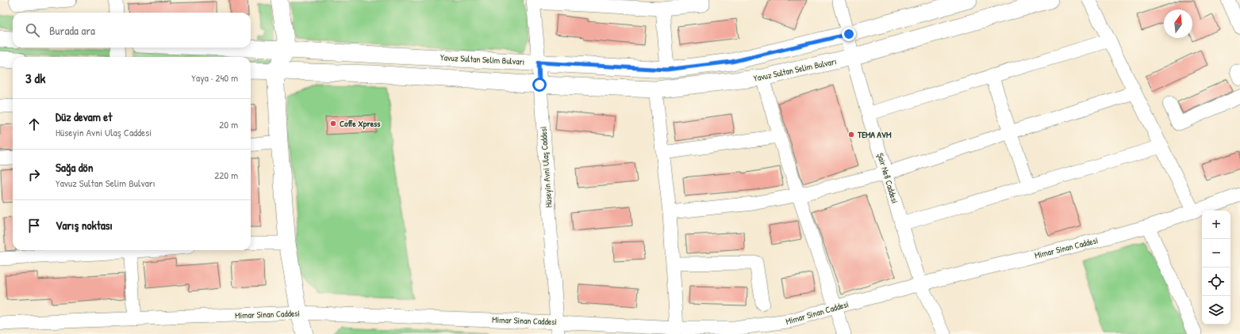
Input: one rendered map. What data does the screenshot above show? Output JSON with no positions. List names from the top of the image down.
{
  "streets": {
    "main road": ["Yavuz Sultan Selim Bulvarı"],
    "street": ["Hüseyin Avni Ulaş Caddesi", "Şair Nefi Caddesi", "Mimar Sinan Caddesi"]
  },
  "crossings": [
    ["Yavuz Sultan Selim Bulvarı", "Hüseyin Avni Ulaş Caddesi"],
    ["Yavuz Sultan Selim Bulvarı", "Şair Nefi Caddesi"],
    ["Hüseyin Avni Ulaş Caddesi", "Mimar Sinan Caddesi"],
    ["Şair Nefi Caddesi", "Mimar Sinan Caddesi"]
  ],
  "places": ["Coffe Xpress", "TEMA AVM"],
  "north": "top",
  "page": {
    "search": "Burada ara",
    "heading": ["3 dk", "Yaya · 240 m"],
    "list": [
      ["Düz devam et", "Hüseyin Avni Ulaş Caddesi", "20 m"],
      ["Sağa dön", "Yavuz Sultan Selim Bulvarı", "220 m"],
      "Varış noktası"
    ],
    "map_buttons": ["+", "−"]
  }
}
